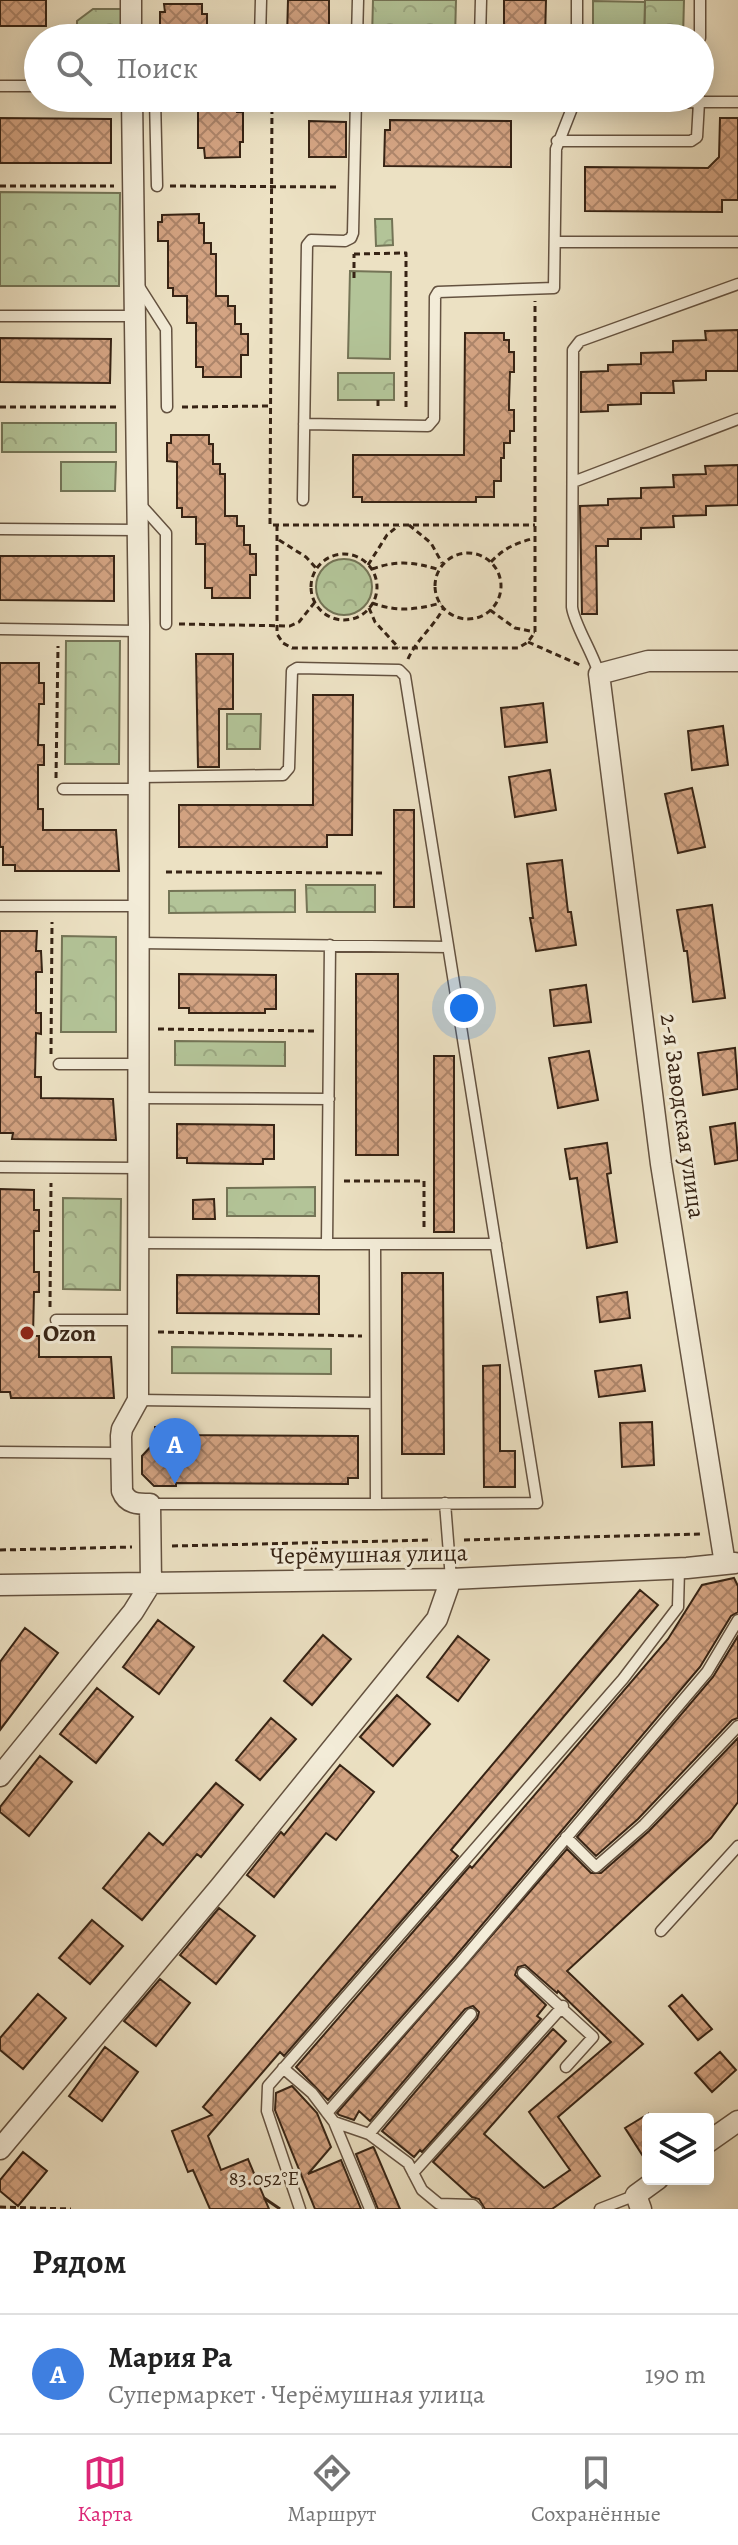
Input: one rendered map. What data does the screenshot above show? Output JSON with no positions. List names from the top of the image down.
{
  "streets": {
    "street": ["2-я Заводская улица", "Черёмушная улица"]
  },
  "crossings": [
    ["2-я Заводская улица", "Черёмушная улица"]
  ],
  "places": ["Ozon"],
  "page": {
    "search": "Поиск",
    "pins": "A",
    "heading": "Рядом",
    "list": [
      {
        "mark": "A",
        "name": "Мария Ра",
        "note": "Супермаркет · Черёмушная улица",
        "value": "190 m"
      }
    ],
    "nav": ["Карта", "Маршрут", "Сохранённые"]
  },
  "coordinates": ["83.052°E"]
}
